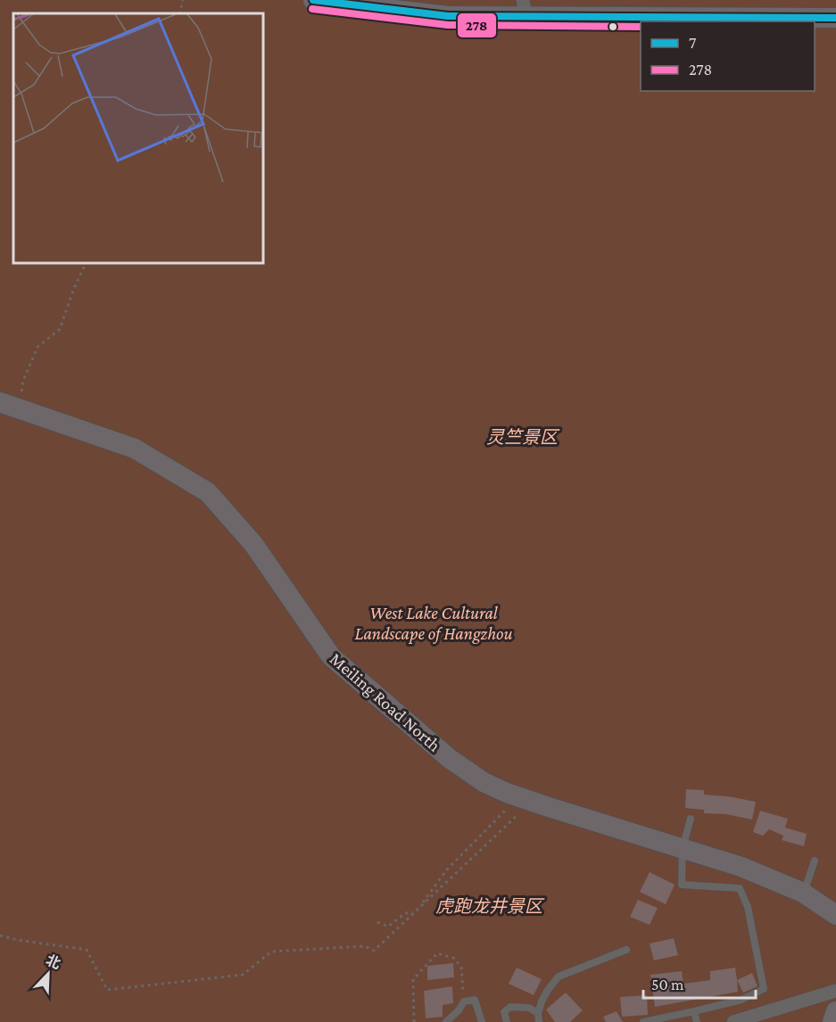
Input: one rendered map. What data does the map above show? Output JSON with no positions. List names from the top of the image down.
{
  "streets": {
    "main road": ["Meiling Road North"]
  },
  "parks": ["灵竺景区", "West Lake Cultural Landscape of Hangzhou", "虎跑龙井景区"],
  "lines": ["transit line 7", "transit line 278"],
  "legend": ["7", "278"],
  "scale_bar": "50 m",
  "north": "top right"
}
